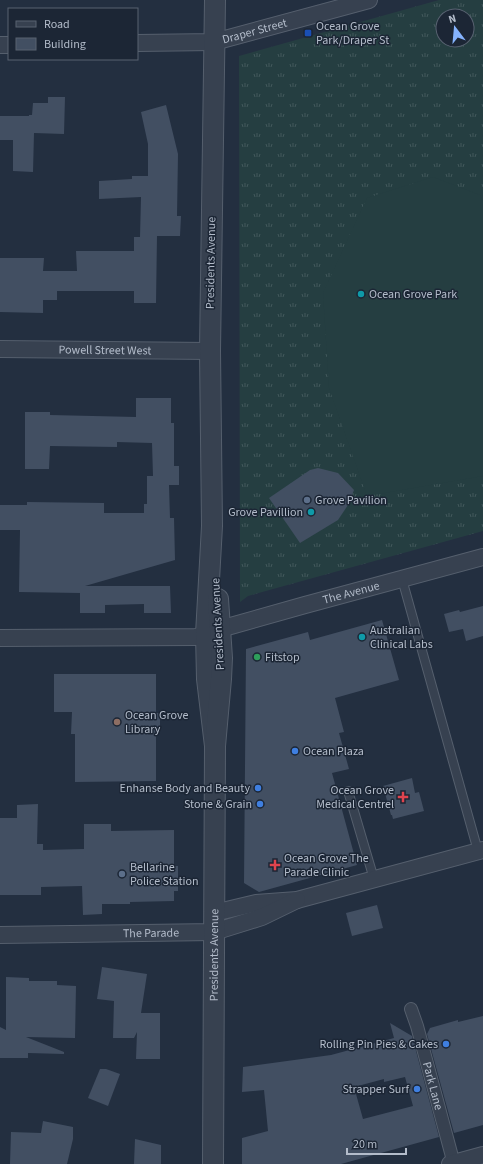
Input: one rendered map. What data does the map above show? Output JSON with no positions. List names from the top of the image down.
{
  "streets": {
    "street": [
      "Draper Street",
      "Presidents Avenue",
      "Powell Street West",
      "The Avenue",
      "The Parade",
      "Park Lane"
    ]
  },
  "crossings": [
    ["Draper Street", "Presidents Avenue"],
    ["Presidents Avenue", "Powell Street West"],
    ["Presidents Avenue", "The Avenue"],
    ["Presidents Avenue", "The Parade"]
  ],
  "places": {
    "transit": ["Ocean Grove Park/Draper St"],
    "other": [
      "Ocean Grove Park",
      "Grove Pavilion",
      "Grove Pavillion",
      "Australian Clinical Labs",
      "Fitstop",
      "Ocean Grove Library",
      "Ocean Plaza",
      "Enhanse Body and Beauty",
      "Stone & Grain",
      "Bellarine Police Station",
      "Rolling Pin Pies & Cakes",
      "Strapper Surf"
    ],
    "health": ["Ocean Grove Medical Centrel", "Ocean Grove The Parade Clinic"]
  },
  "legend": ["Road", "Building"],
  "scale_bar": "20 m",
  "north": "top"
}
